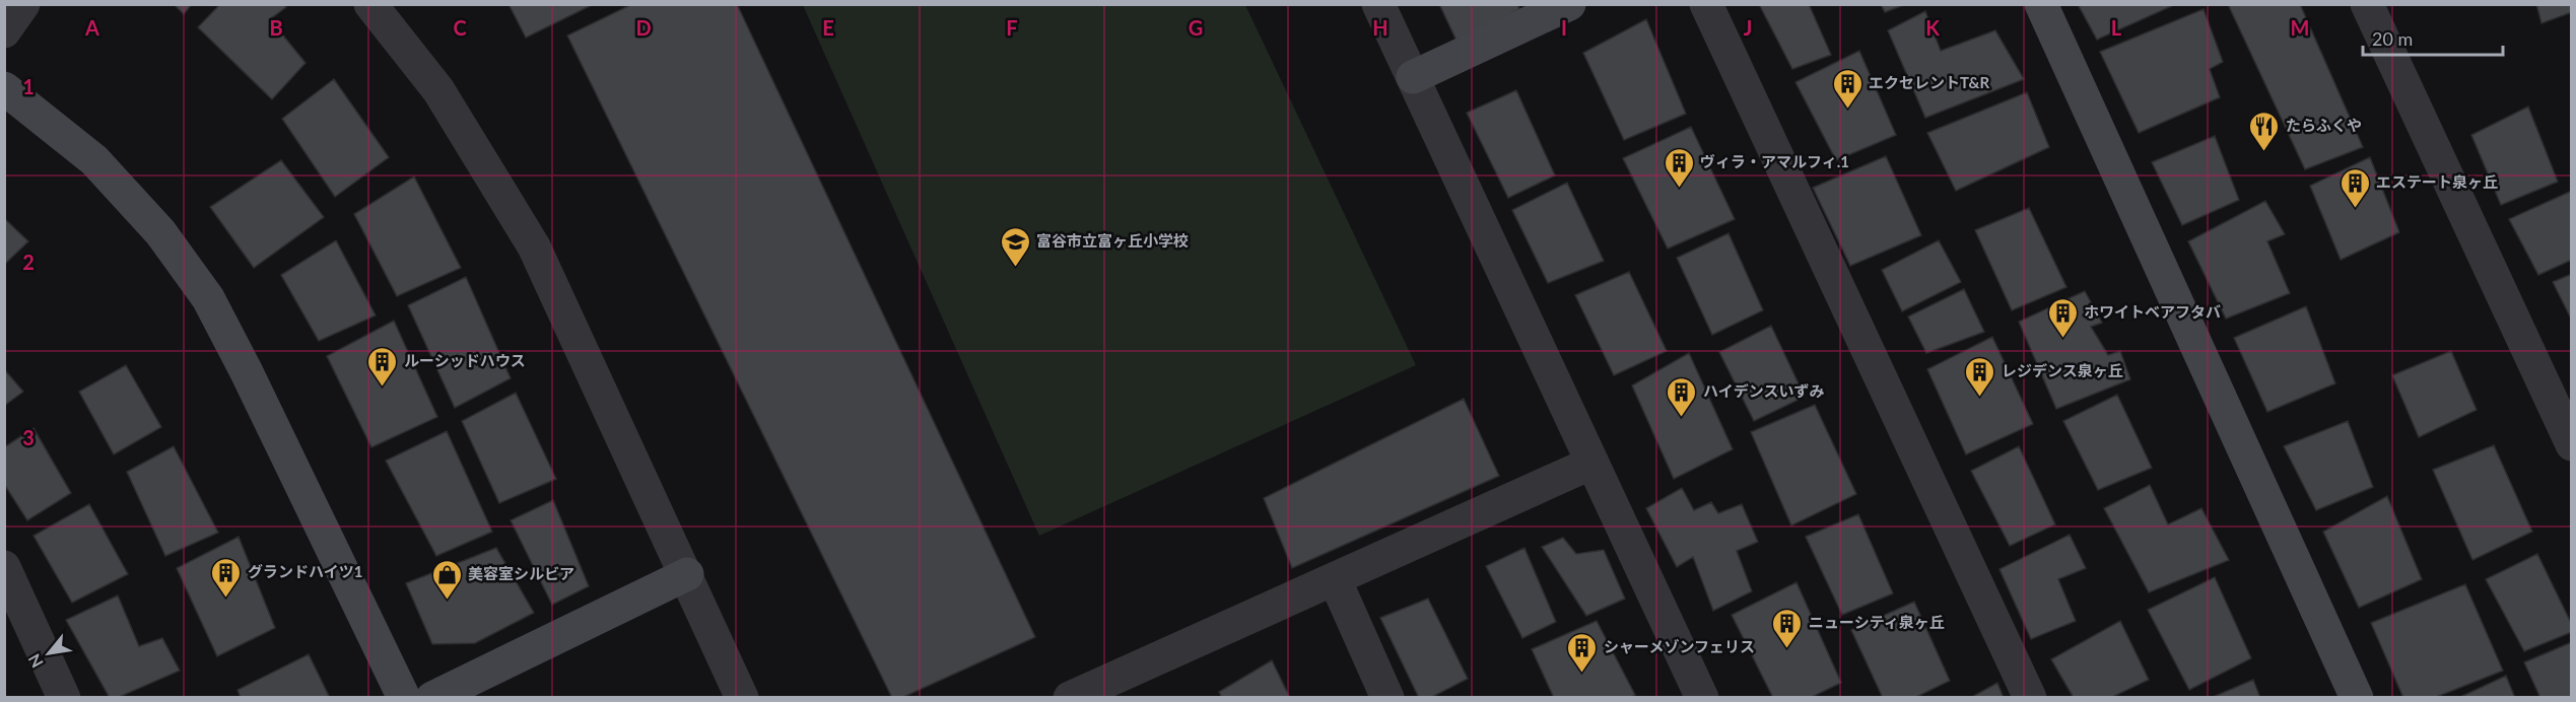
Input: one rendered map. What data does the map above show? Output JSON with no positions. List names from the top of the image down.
{
  "places": {
    "building": [
      "エクセレントT&R",
      "ヴィラ・アマルフィ.1",
      "エステート泉ヶ丘",
      "ホワイトベアフタバ",
      "ルーシッドハウス",
      "レジデンス泉ヶ丘",
      "ハイデンスいずみ",
      "グランドハイツ1",
      "ニューシティ泉ヶ丘",
      "シャーメゾンフェリス"
    ],
    "restaurant": ["たらふくや"],
    "school or university": ["富谷市立富ヶ丘小学校"],
    "shop": ["美容室シルビア"]
  },
  "scale_bar": "20 m",
  "north": "bottom left",
  "grid": {
    "columns": [
      "A",
      "B",
      "C",
      "D",
      "E",
      "F",
      "G",
      "H",
      "I",
      "J",
      "K",
      "L",
      "M"
    ],
    "rows": ["1", "2", "3"]
  }
}
